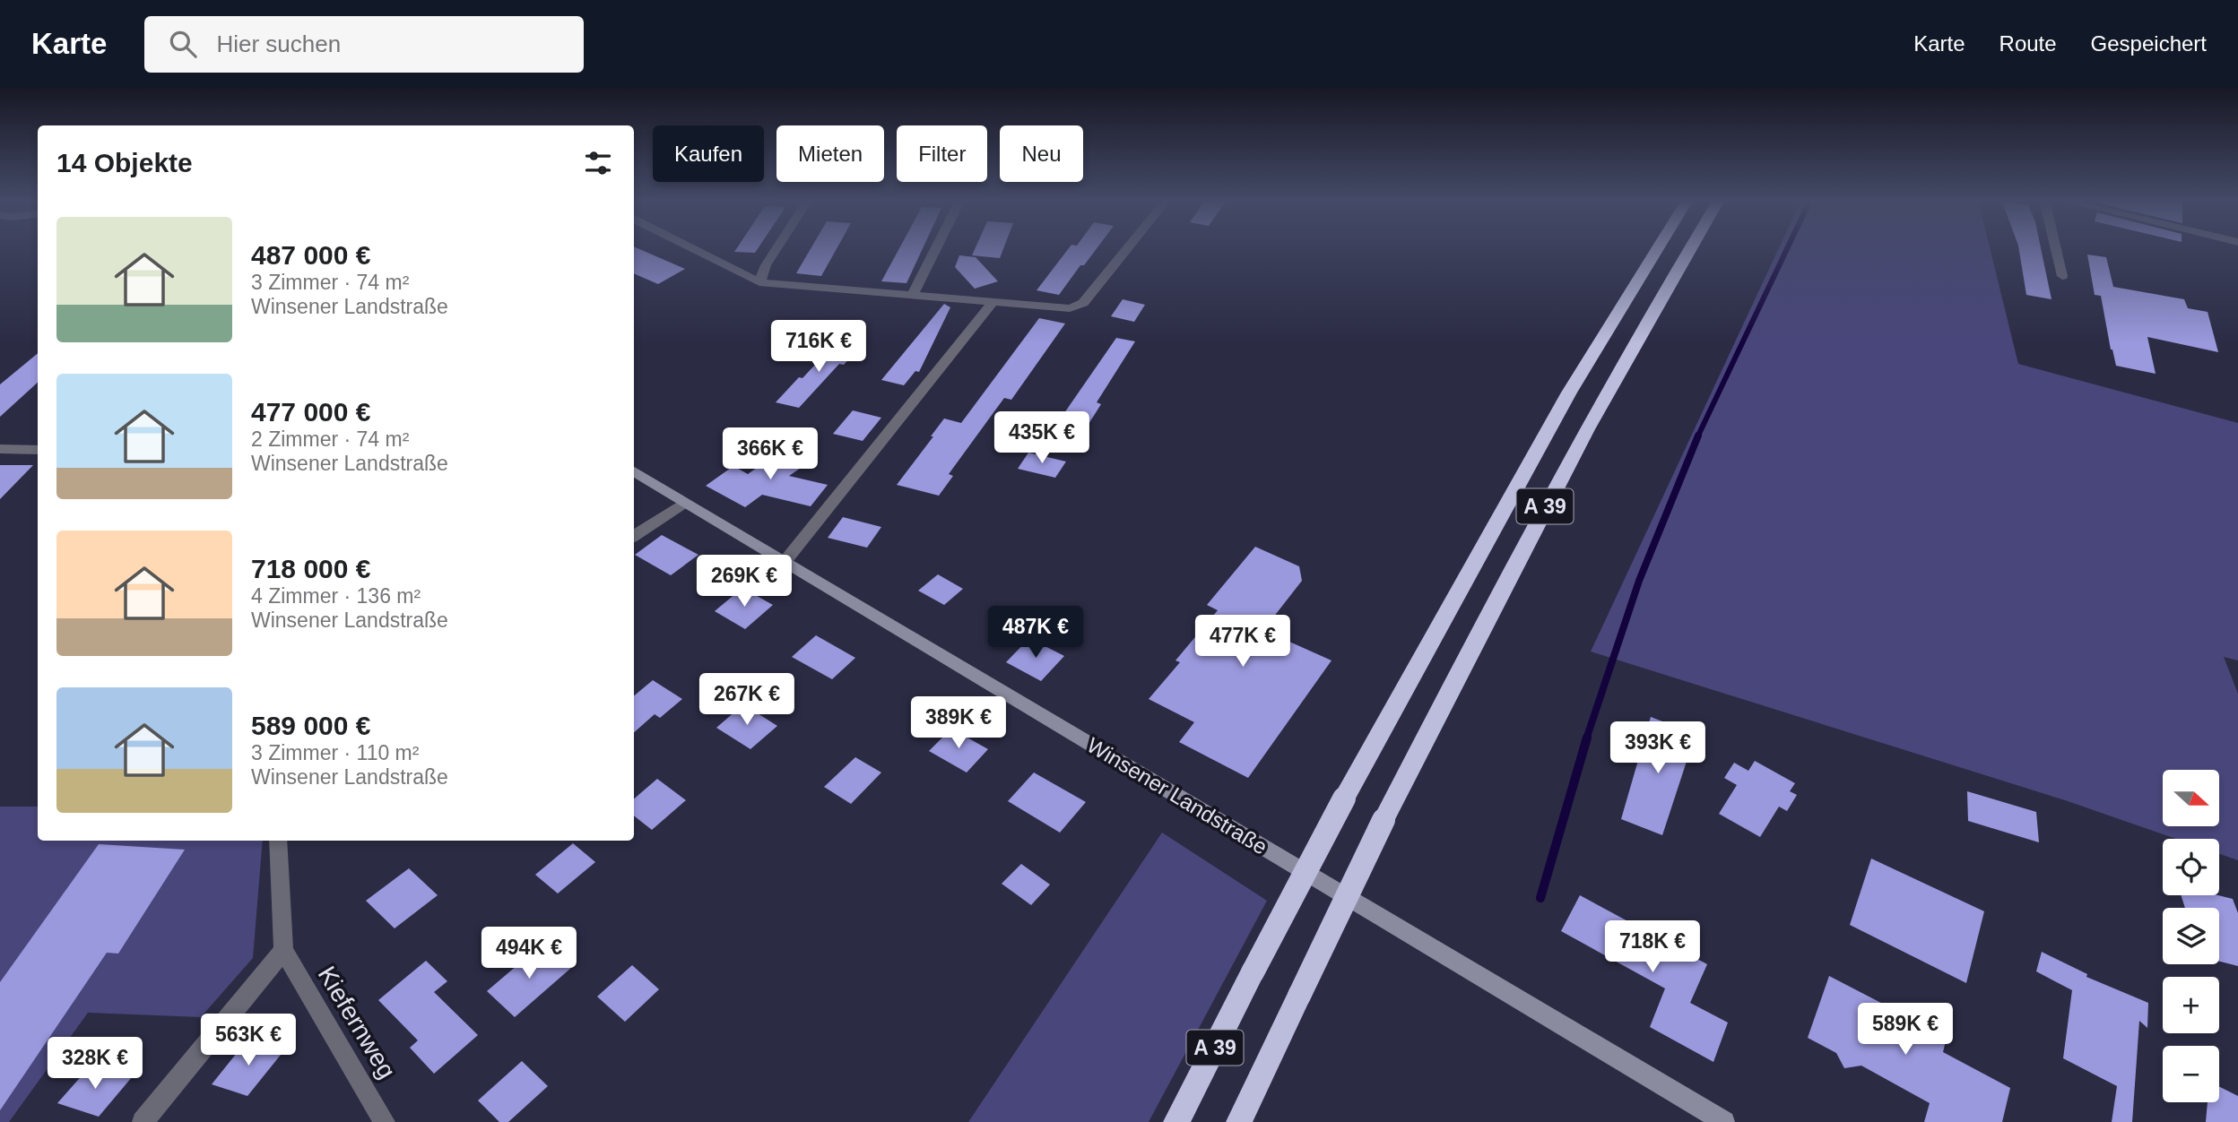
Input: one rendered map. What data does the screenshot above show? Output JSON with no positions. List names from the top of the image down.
{
  "streets": {
    "highway": ["A 39"],
    "main road": ["Winsener Landstraße"],
    "street": ["Kiefernweg"]
  },
  "north": "right",
  "page": {
    "header": "Karte",
    "search": "Hier suchen",
    "nav": ["Karte", "Route", "Gespeichert"],
    "chip": [
      "Kaufen",
      "Mieten",
      "Filter",
      "Neu"
    ],
    "heading": "14 Objekte",
    "list": [
      {
        "name": "487 000 €",
        "note": "3 Zimmer · 74 m² · Winsener Landstraße"
      },
      {
        "name": "477 000 €",
        "note": "2 Zimmer · 74 m² · Winsener Landstraße"
      },
      {
        "name": "718 000 €",
        "note": "4 Zimmer · 136 m² · Winsener Landstraße"
      },
      {
        "name": "589 000 €",
        "note": "3 Zimmer · 110 m² · Winsener Landstraße"
      }
    ],
    "price": [
      "716K €",
      "435K €",
      "366K €",
      "269K €",
      "487K €",
      "477K €",
      "267K €",
      "389K €",
      "393K €",
      "718K €",
      "494K €",
      "589K €",
      "563K €",
      "328K €"
    ],
    "map_buttons": ["+", "−"]
  }
}
